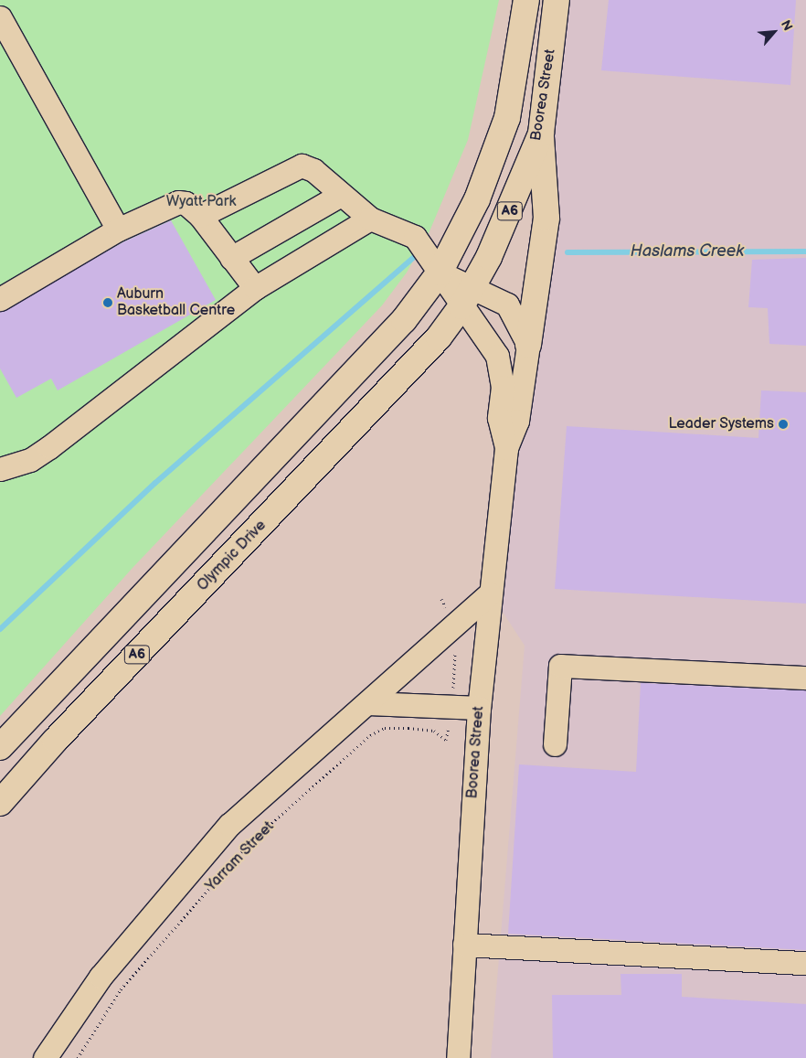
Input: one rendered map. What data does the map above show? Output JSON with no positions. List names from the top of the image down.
{
  "streets": {
    "highway": ["Boorea Street", "A6", "Olympic Drive"],
    "street": ["Yarram Street"]
  },
  "crossings": [
    ["Boorea Street", "Olympic Drive"],
    ["Boorea Street", "Yarram Street"]
  ],
  "water": ["Haslams Creek"],
  "parks": ["Wyatt Park"],
  "places": ["Auburn Basketball Centre", "Leader Systems"],
  "north": "top right"
}
